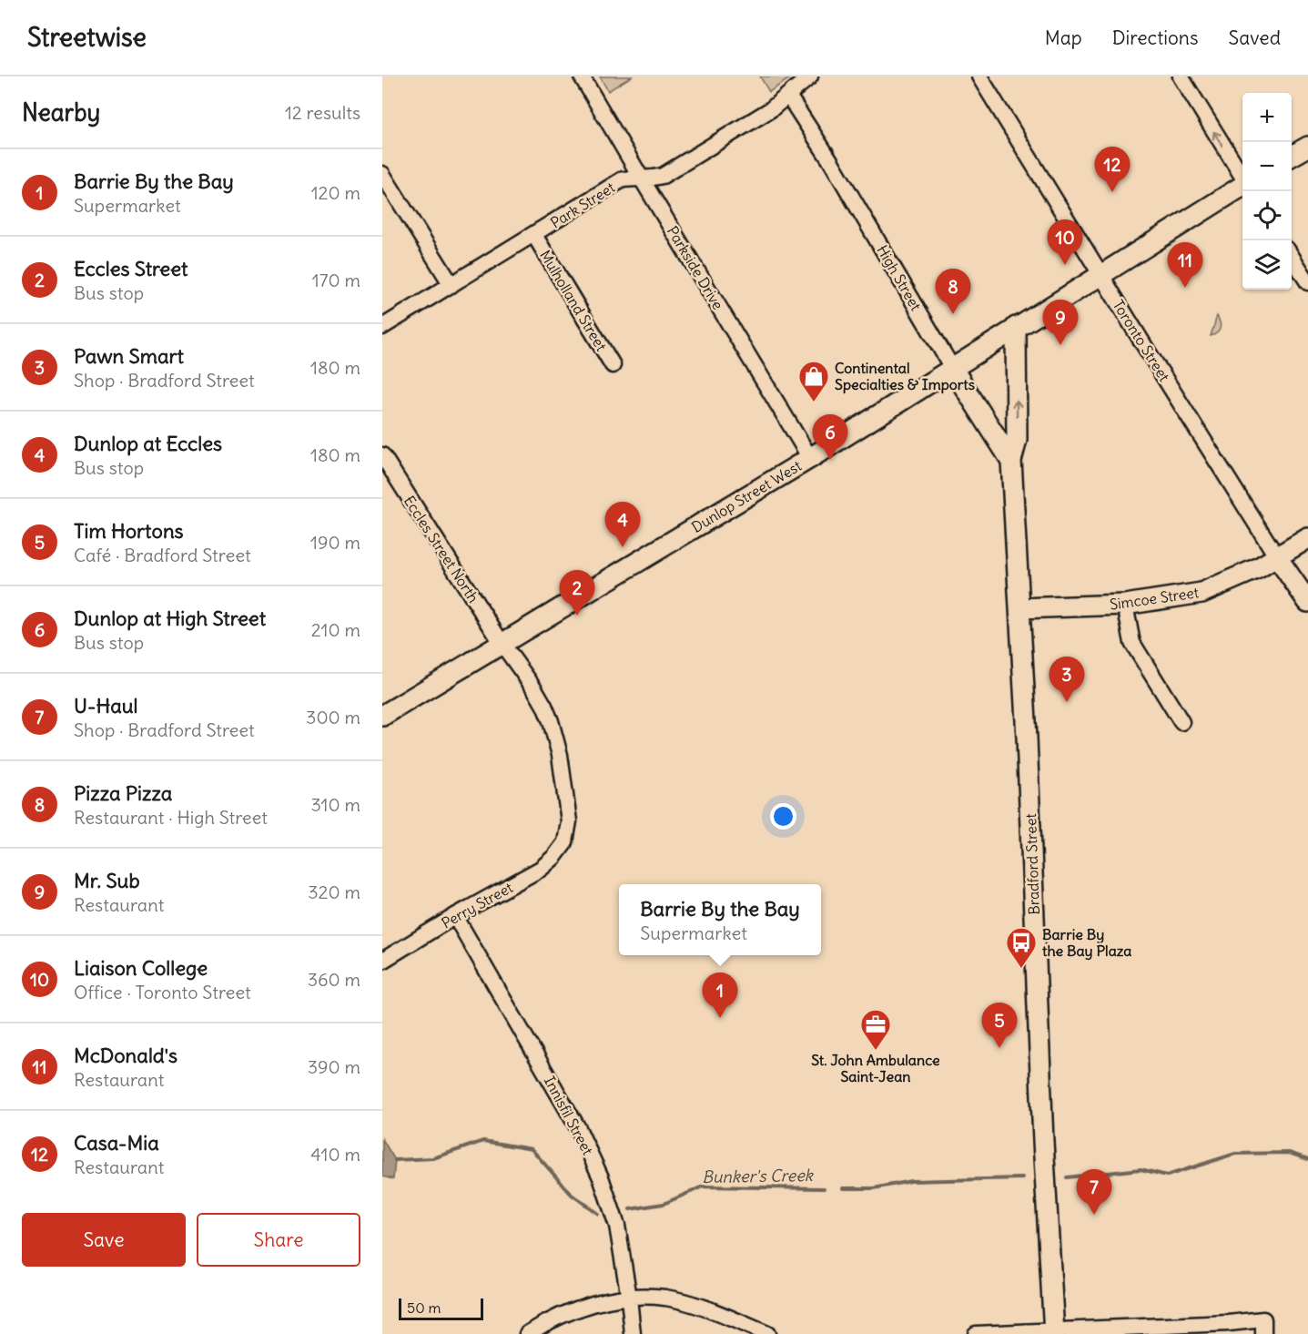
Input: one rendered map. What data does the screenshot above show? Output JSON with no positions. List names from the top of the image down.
{
  "streets": {
    "main road": [
      "High Street",
      "Toronto Street",
      "Dunlop Street West",
      "Simcoe Street",
      "Bradford Street"
    ],
    "street": [
      "Park Street",
      "Parkside Drive",
      "Mulholland Street",
      "Eccles Street North",
      "Perry Street",
      "Innisfil Street"
    ]
  },
  "crossings": [
    ["Park Street", "Parkside Drive"],
    ["Park Street", "High Street"],
    ["Park Street", "Mulholland Street"],
    ["Parkside Drive", "Dunlop Street West"],
    ["High Street", "Dunlop Street West"],
    ["High Street", "Bradford Street"],
    ["Toronto Street", "Dunlop Street West"],
    ["Toronto Street", "Simcoe Street"],
    ["Dunlop Street West", "Eccles Street North"],
    ["Eccles Street North", "Perry Street"],
    ["Simcoe Street", "Bradford Street"],
    ["Perry Street", "Innisfil Street"]
  ],
  "water": ["Bunker's Creek"],
  "places": {
    "shop": ["Continental Specialties & Imports"],
    "bus stop": ["Barrie By the Bay Plaza"],
    "office": ["St. John Ambulance Saint-Jean"]
  },
  "scale_bar": "50 m",
  "page": {
    "header": "Streetwise",
    "nav": ["Map", "Directions", "Saved"],
    "heading": ["Nearby", "12 results"],
    "map_buttons": ["+", "−"],
    "pins": [
      "12",
      "10",
      "11",
      "8",
      "9",
      "6",
      "4",
      "2",
      "3",
      "1",
      "5",
      "7"
    ],
    "list": [
      {
        "mark": "1",
        "name": "Barrie By the Bay",
        "note": "Supermarket",
        "value": "120 m"
      },
      {
        "mark": "2",
        "name": "Eccles Street",
        "note": "Bus stop",
        "value": "170 m"
      },
      {
        "mark": "3",
        "name": "Pawn Smart",
        "note": "Shop · Bradford Street",
        "value": "180 m"
      },
      {
        "mark": "4",
        "name": "Dunlop at Eccles",
        "note": "Bus stop",
        "value": "180 m"
      },
      {
        "mark": "5",
        "name": "Tim Hortons",
        "note": "Café · Bradford Street",
        "value": "190 m"
      },
      {
        "mark": "6",
        "name": "Dunlop at High Street",
        "note": "Bus stop",
        "value": "210 m"
      },
      {
        "mark": "7",
        "name": "U-Haul",
        "note": "Shop · Bradford Street",
        "value": "300 m"
      },
      {
        "mark": "8",
        "name": "Pizza Pizza",
        "note": "Restaurant · High Street",
        "value": "310 m"
      },
      {
        "mark": "9",
        "name": "Mr. Sub",
        "note": "Restaurant",
        "value": "320 m"
      },
      {
        "mark": "10",
        "name": "Liaison College",
        "note": "Office · Toronto Street",
        "value": "360 m"
      },
      {
        "mark": "11",
        "name": "McDonald's",
        "note": "Restaurant",
        "value": "390 m"
      },
      {
        "mark": "12",
        "name": "Casa-Mia",
        "note": "Restaurant",
        "value": "410 m"
      }
    ],
    "popup": ["Barrie By the Bay", "Supermarket"],
    "buttons": ["Save", "Share"],
    "scale": "50 m"
  }
}
